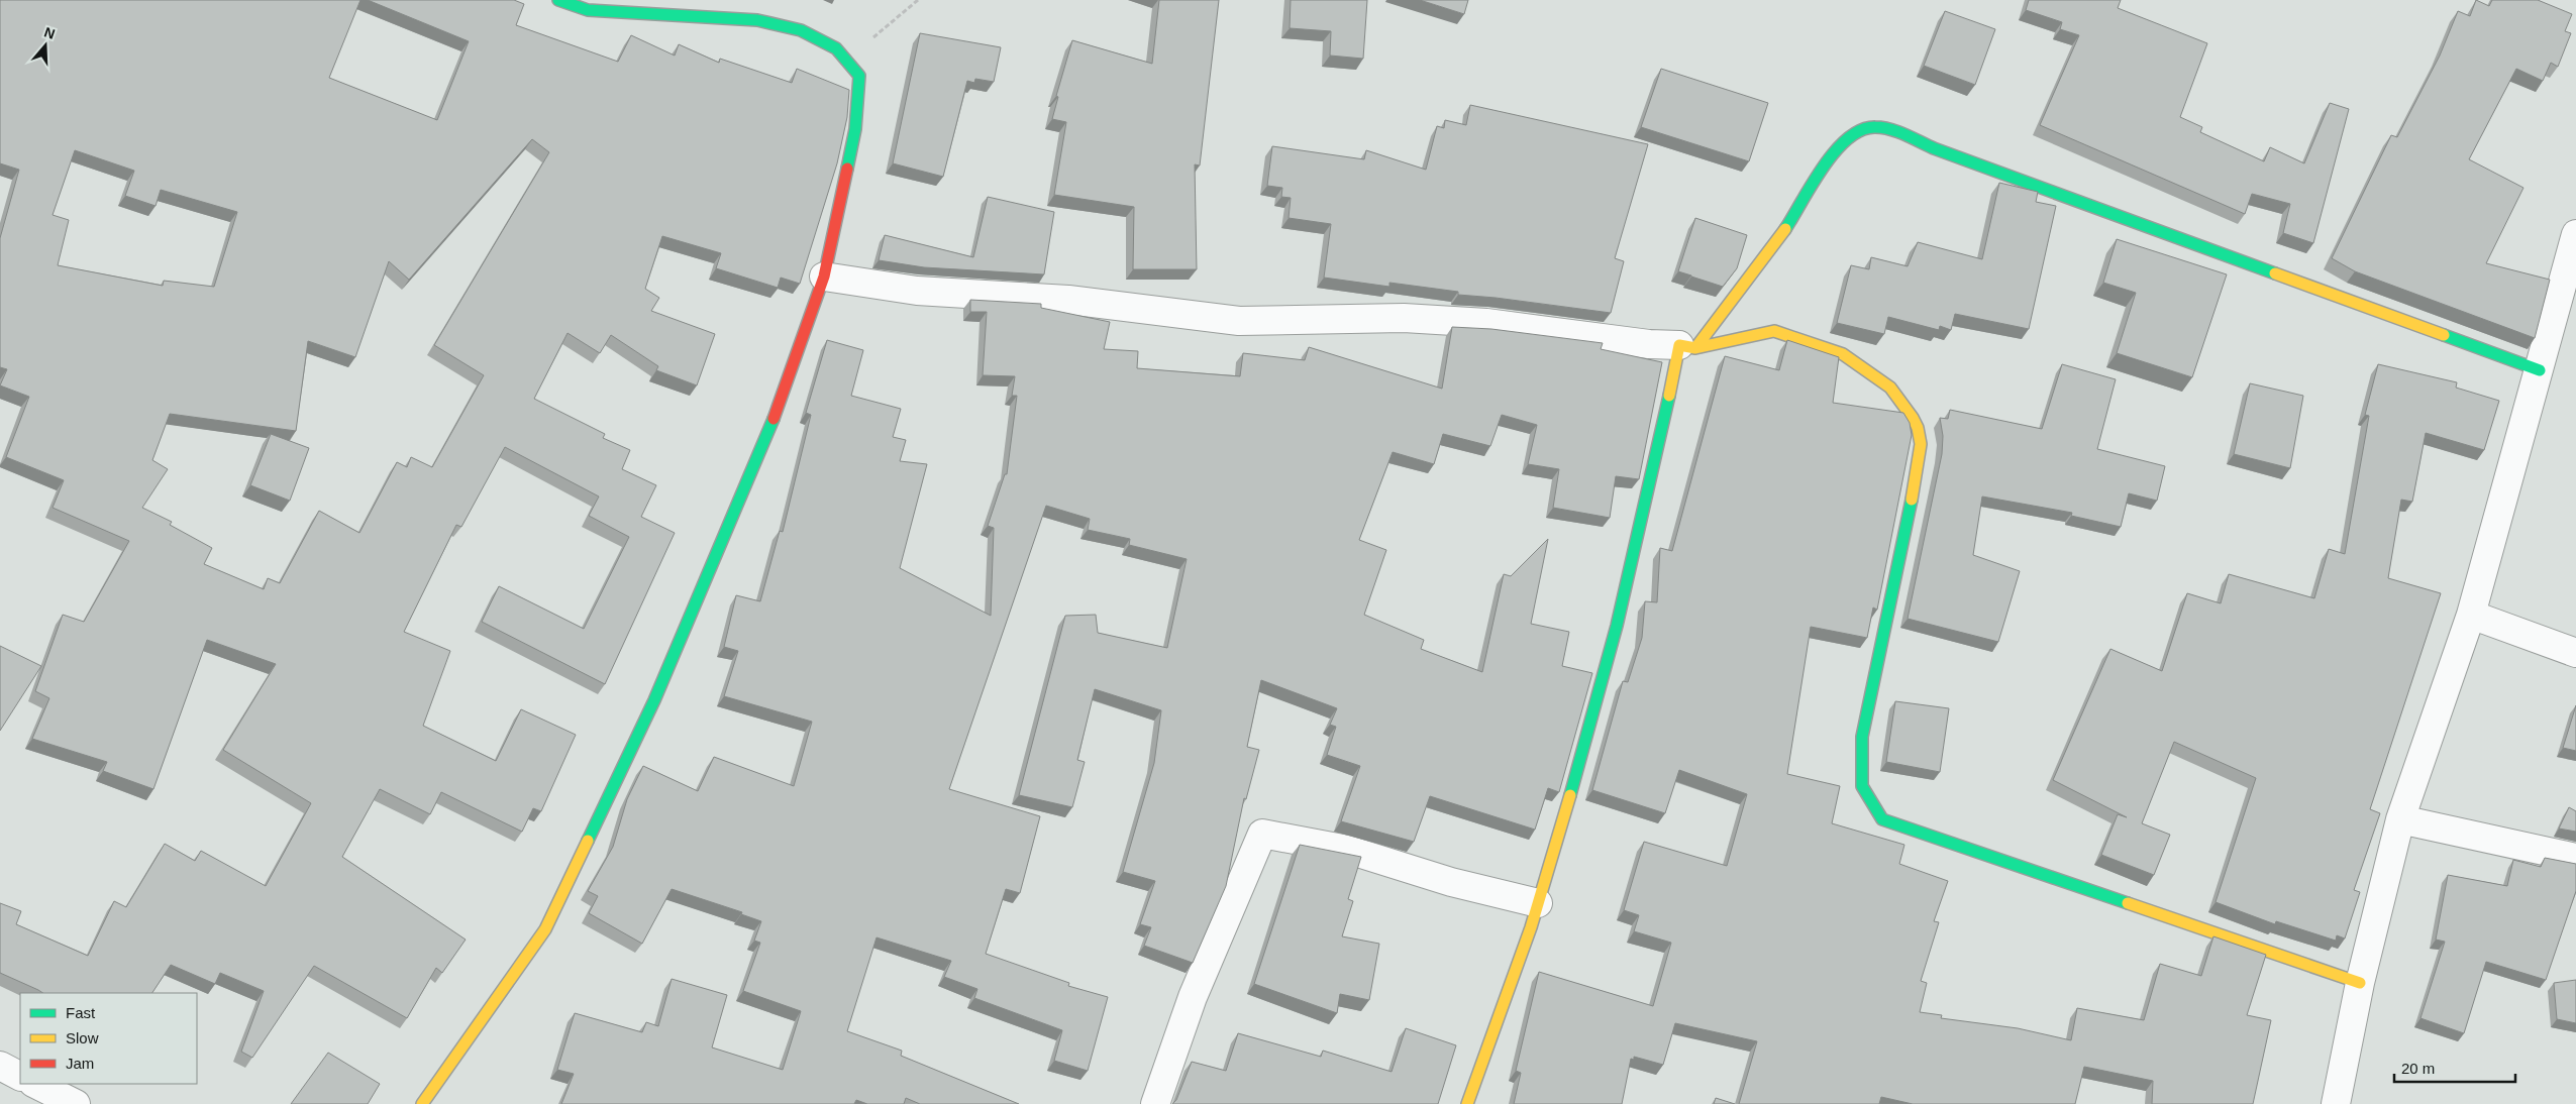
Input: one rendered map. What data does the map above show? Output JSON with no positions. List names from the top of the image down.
{
  "legend": ["Fast", "Slow", "Jam"],
  "scale_bar": "20 m",
  "north": "top"
}
